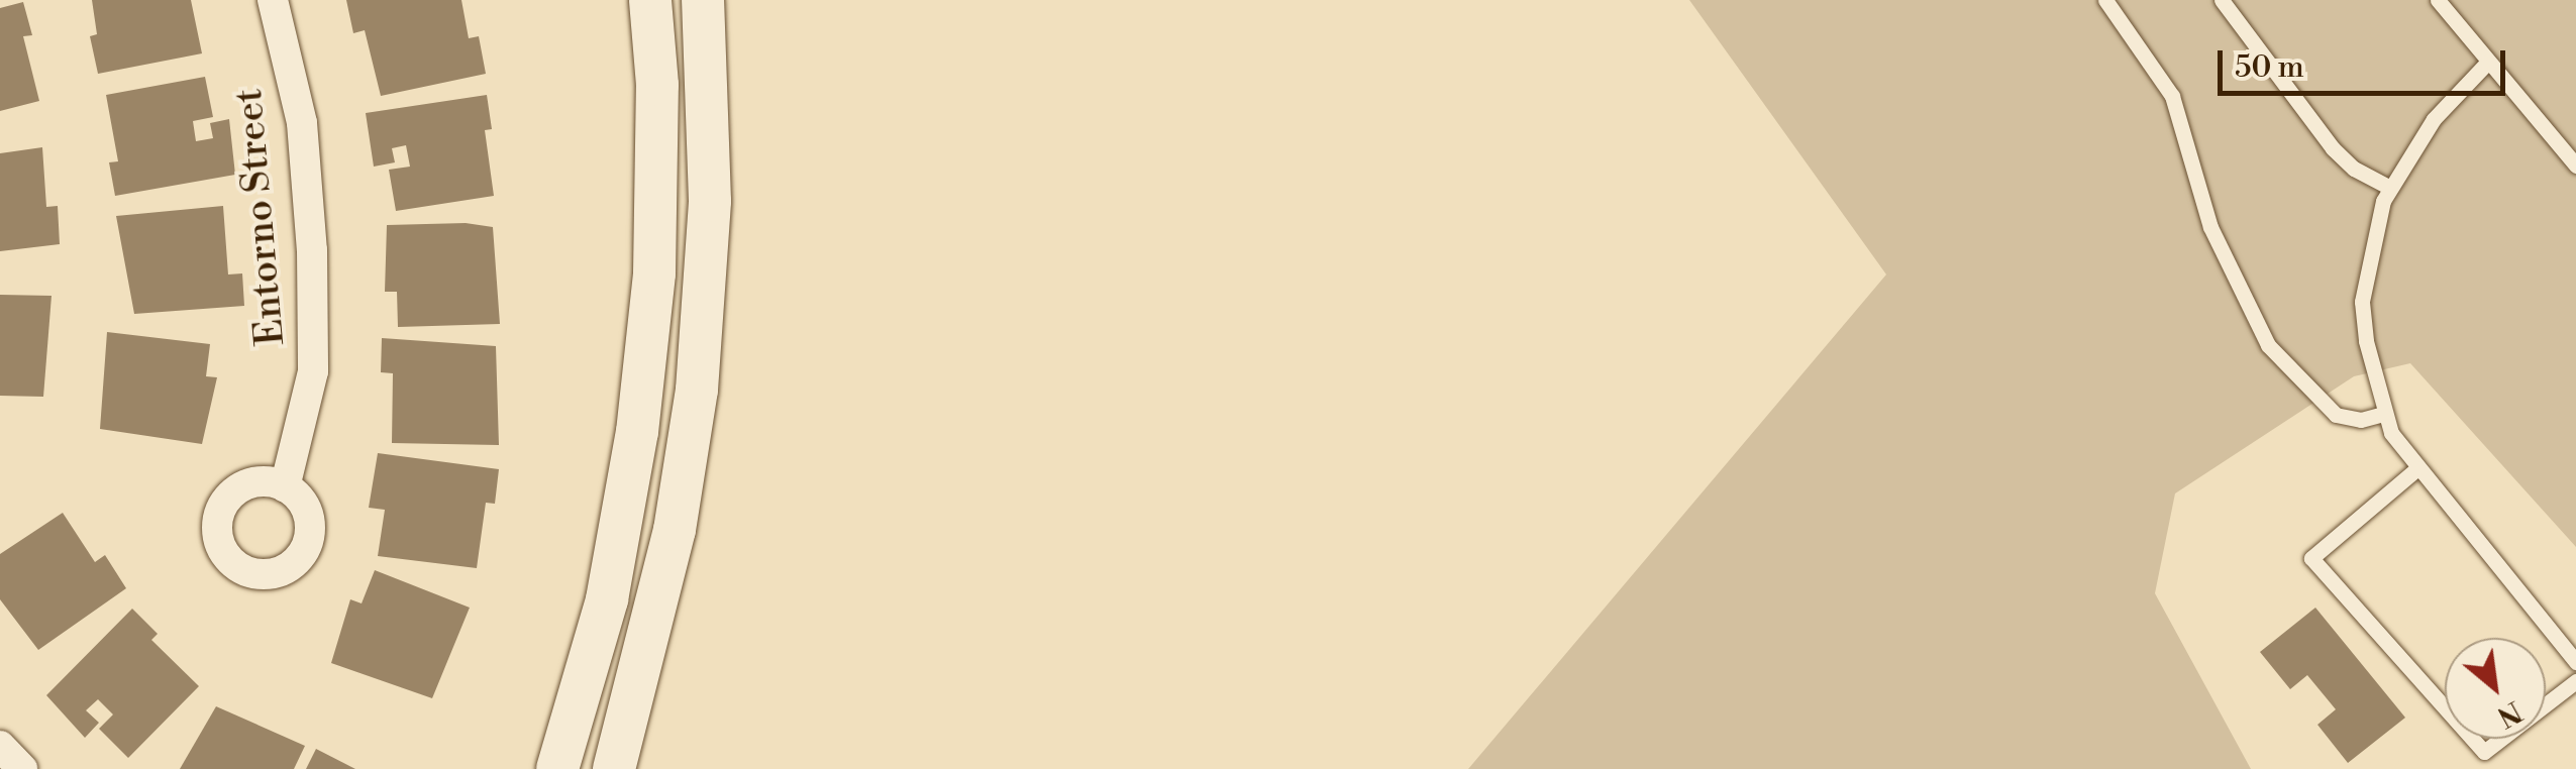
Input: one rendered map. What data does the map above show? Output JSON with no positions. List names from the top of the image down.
{
  "streets": {
    "street": ["Entorno Street"]
  },
  "scale_bar": "50 m",
  "north": "bottom right"
}
